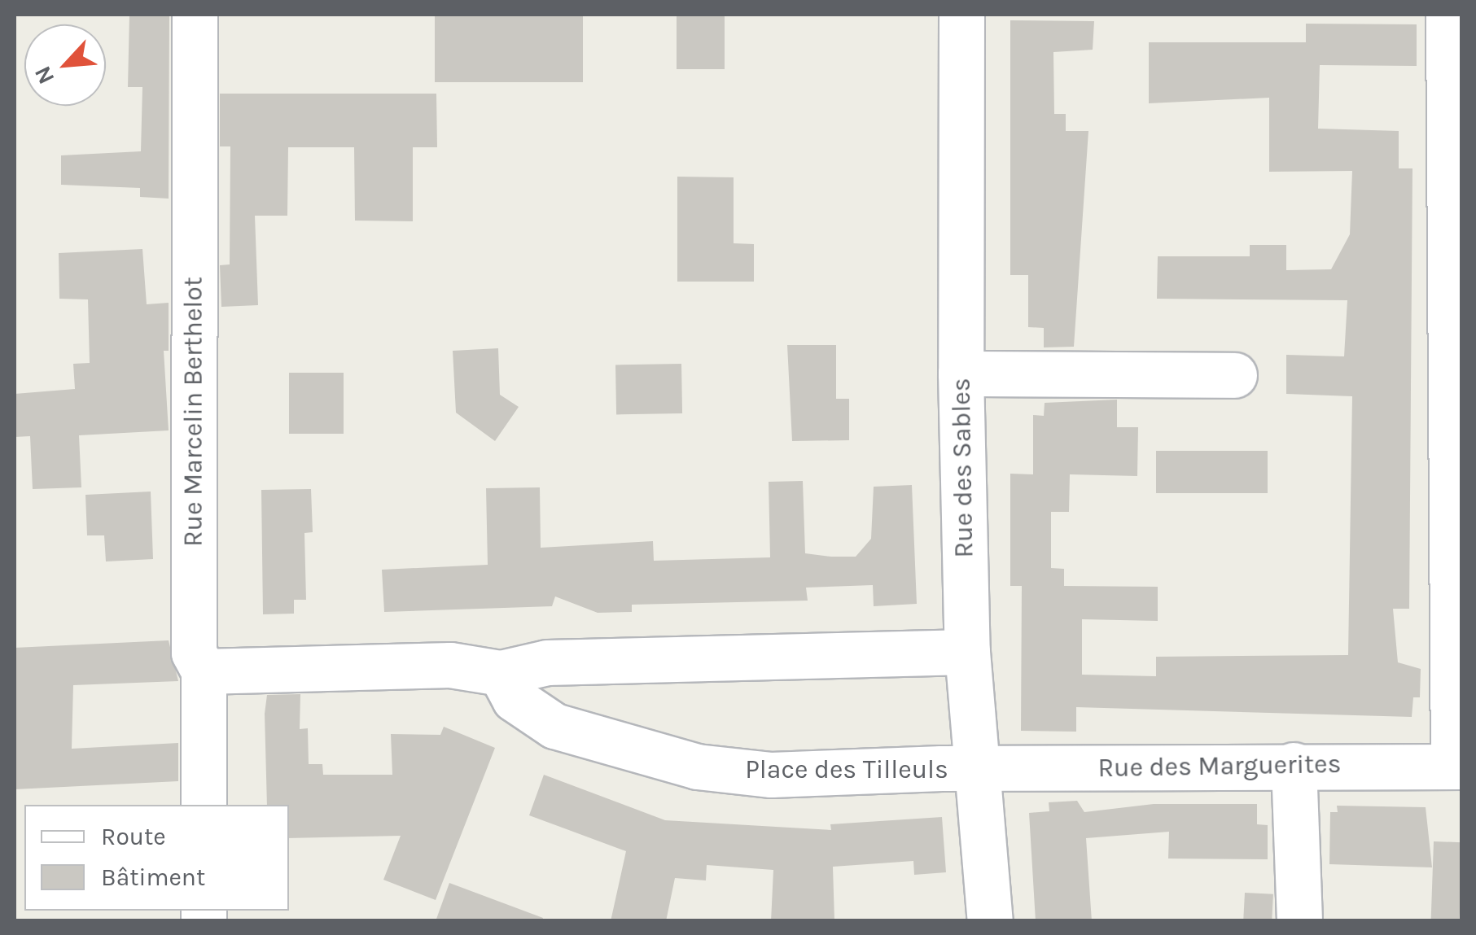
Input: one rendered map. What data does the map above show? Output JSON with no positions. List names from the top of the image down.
{
  "streets": {
    "street": [
      "Rue Marcelin Berthelot",
      "Rue des Sables",
      "Rue des Marguerites",
      "Place des Tilleuls"
    ]
  },
  "crossings": [
    ["Rue des Sables", "Rue des Marguerites"],
    ["Rue des Sables", "Place des Tilleuls"],
    ["Rue des Marguerites", "Place des Tilleuls"]
  ],
  "legend": ["Route", "Bâtiment"],
  "north": "bottom left"
}
